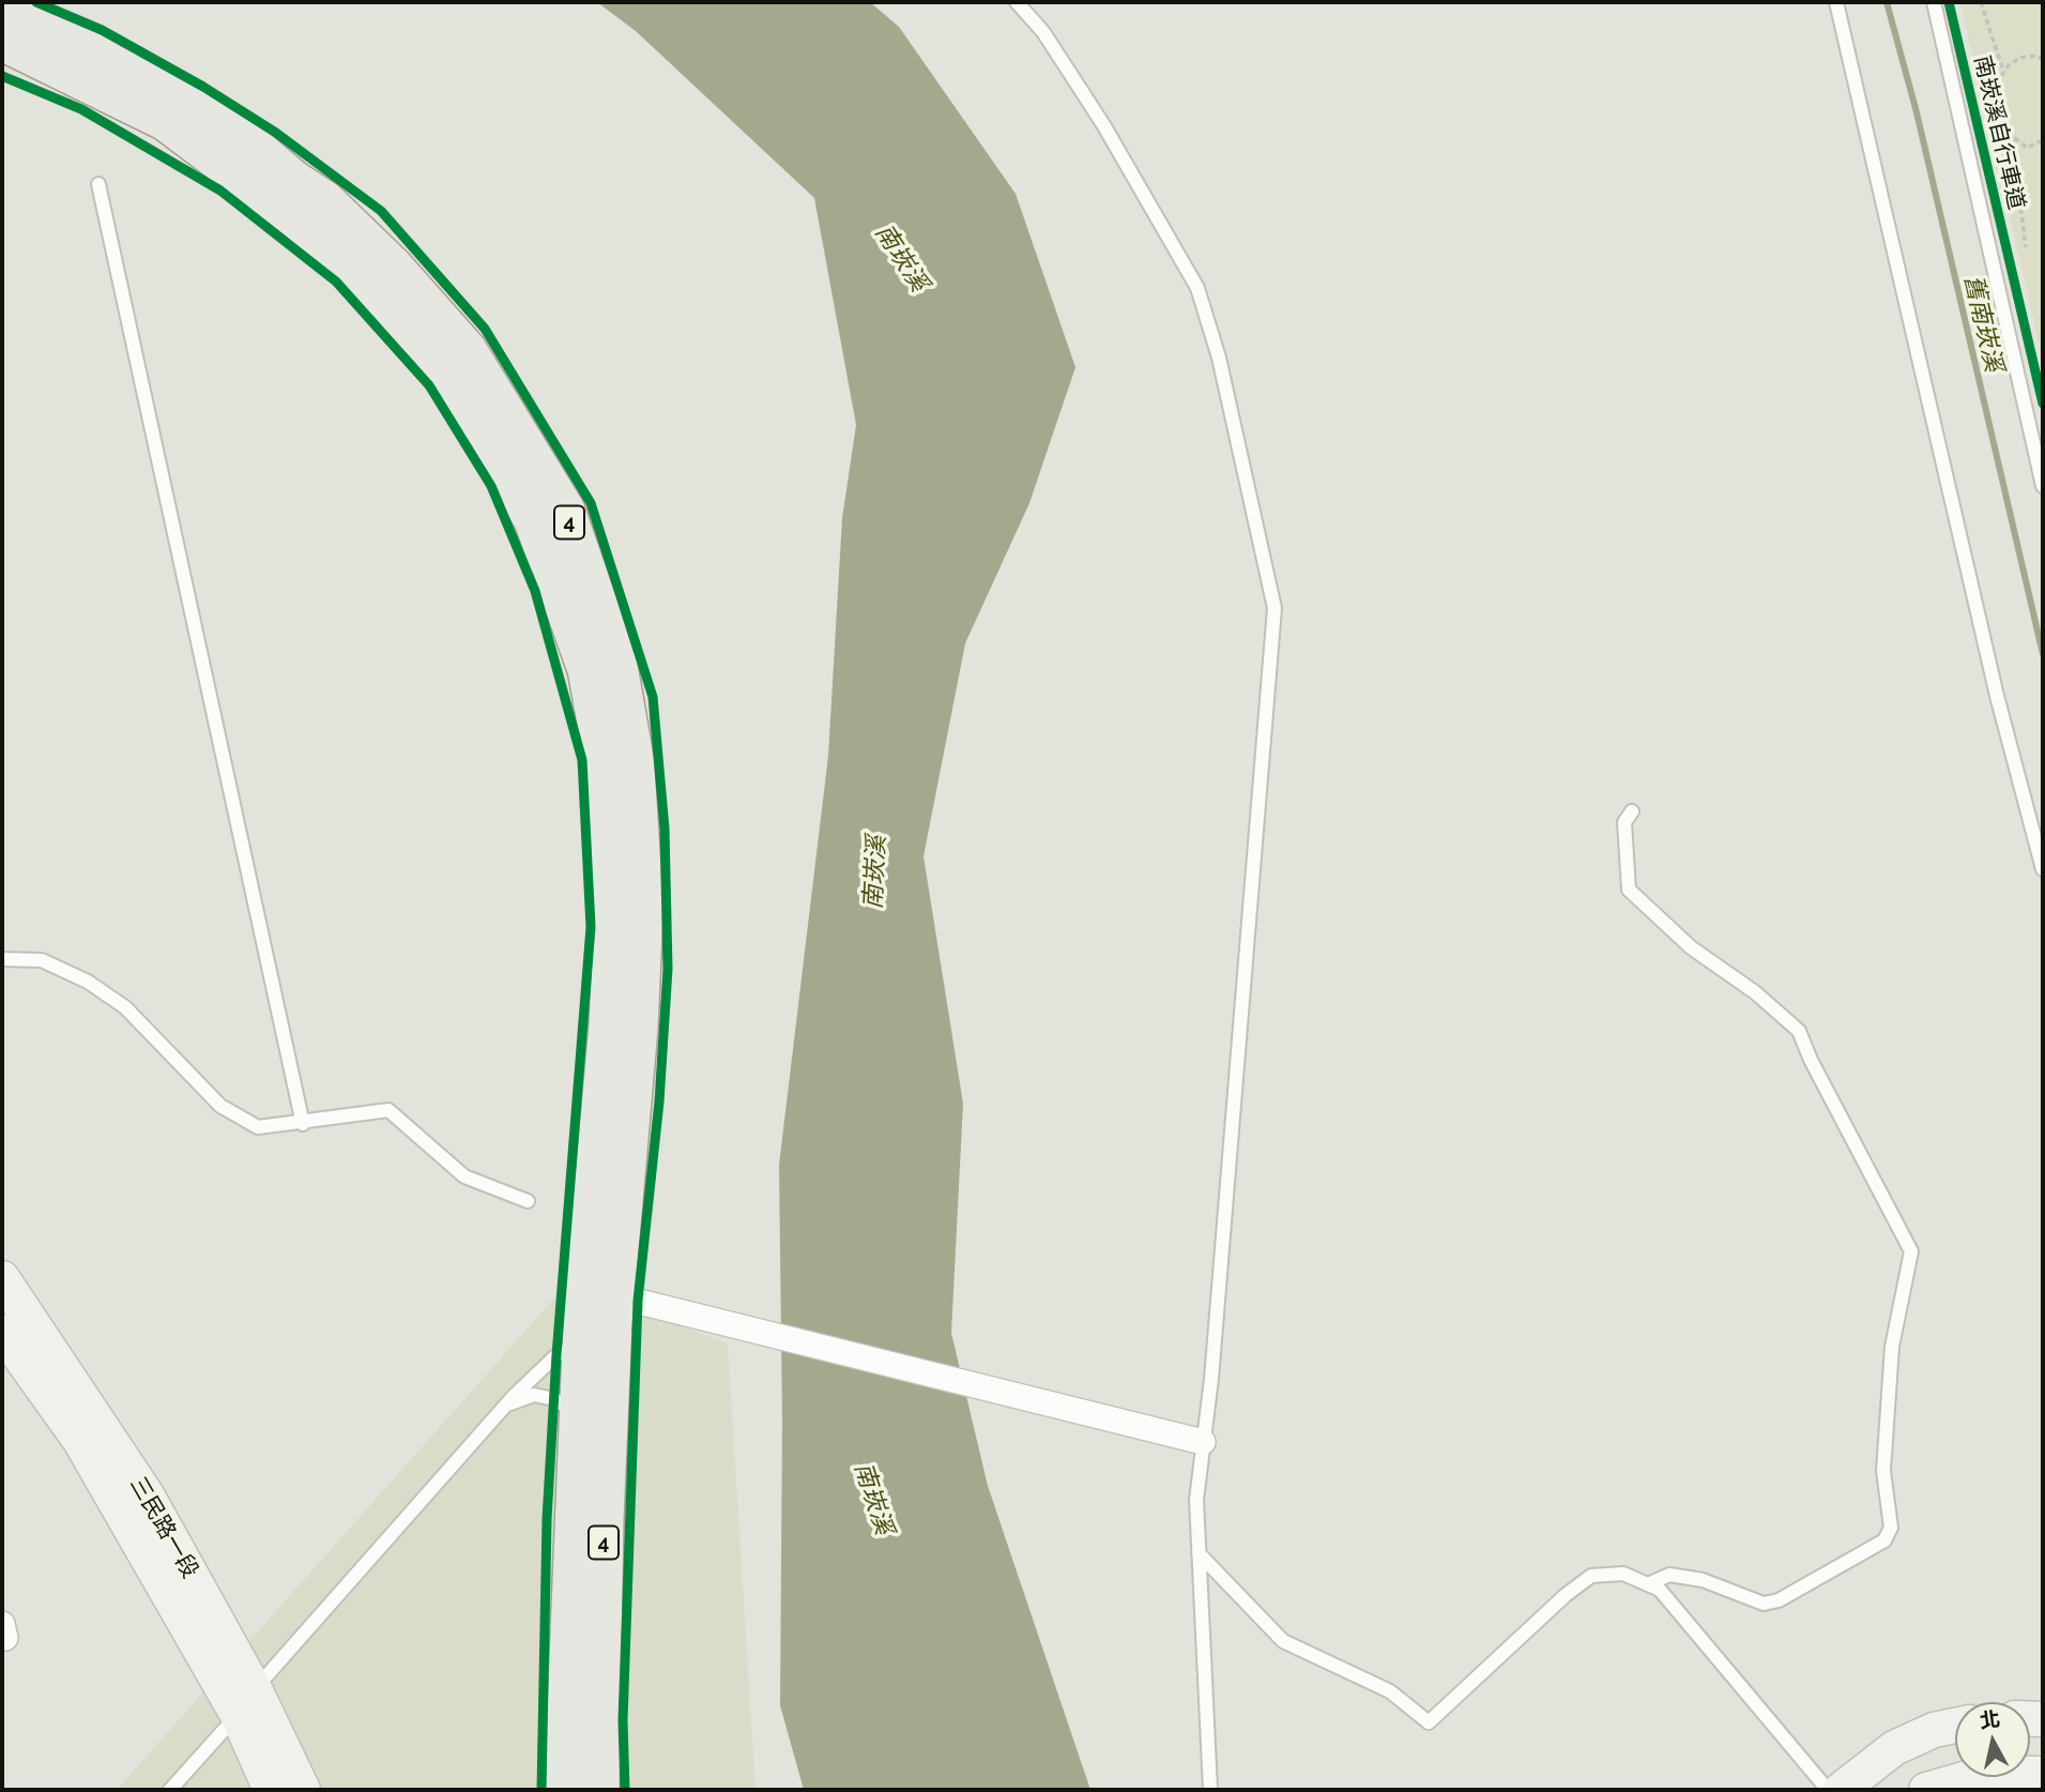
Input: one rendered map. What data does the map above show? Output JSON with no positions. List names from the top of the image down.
{
  "streets": {
    "main road": ["4"],
    "street": ["三民路一段"],
    "cycle path": ["南崁溪自行車道"]
  },
  "water": ["南崁溪", "舊南崁溪"],
  "north": "top"
}
